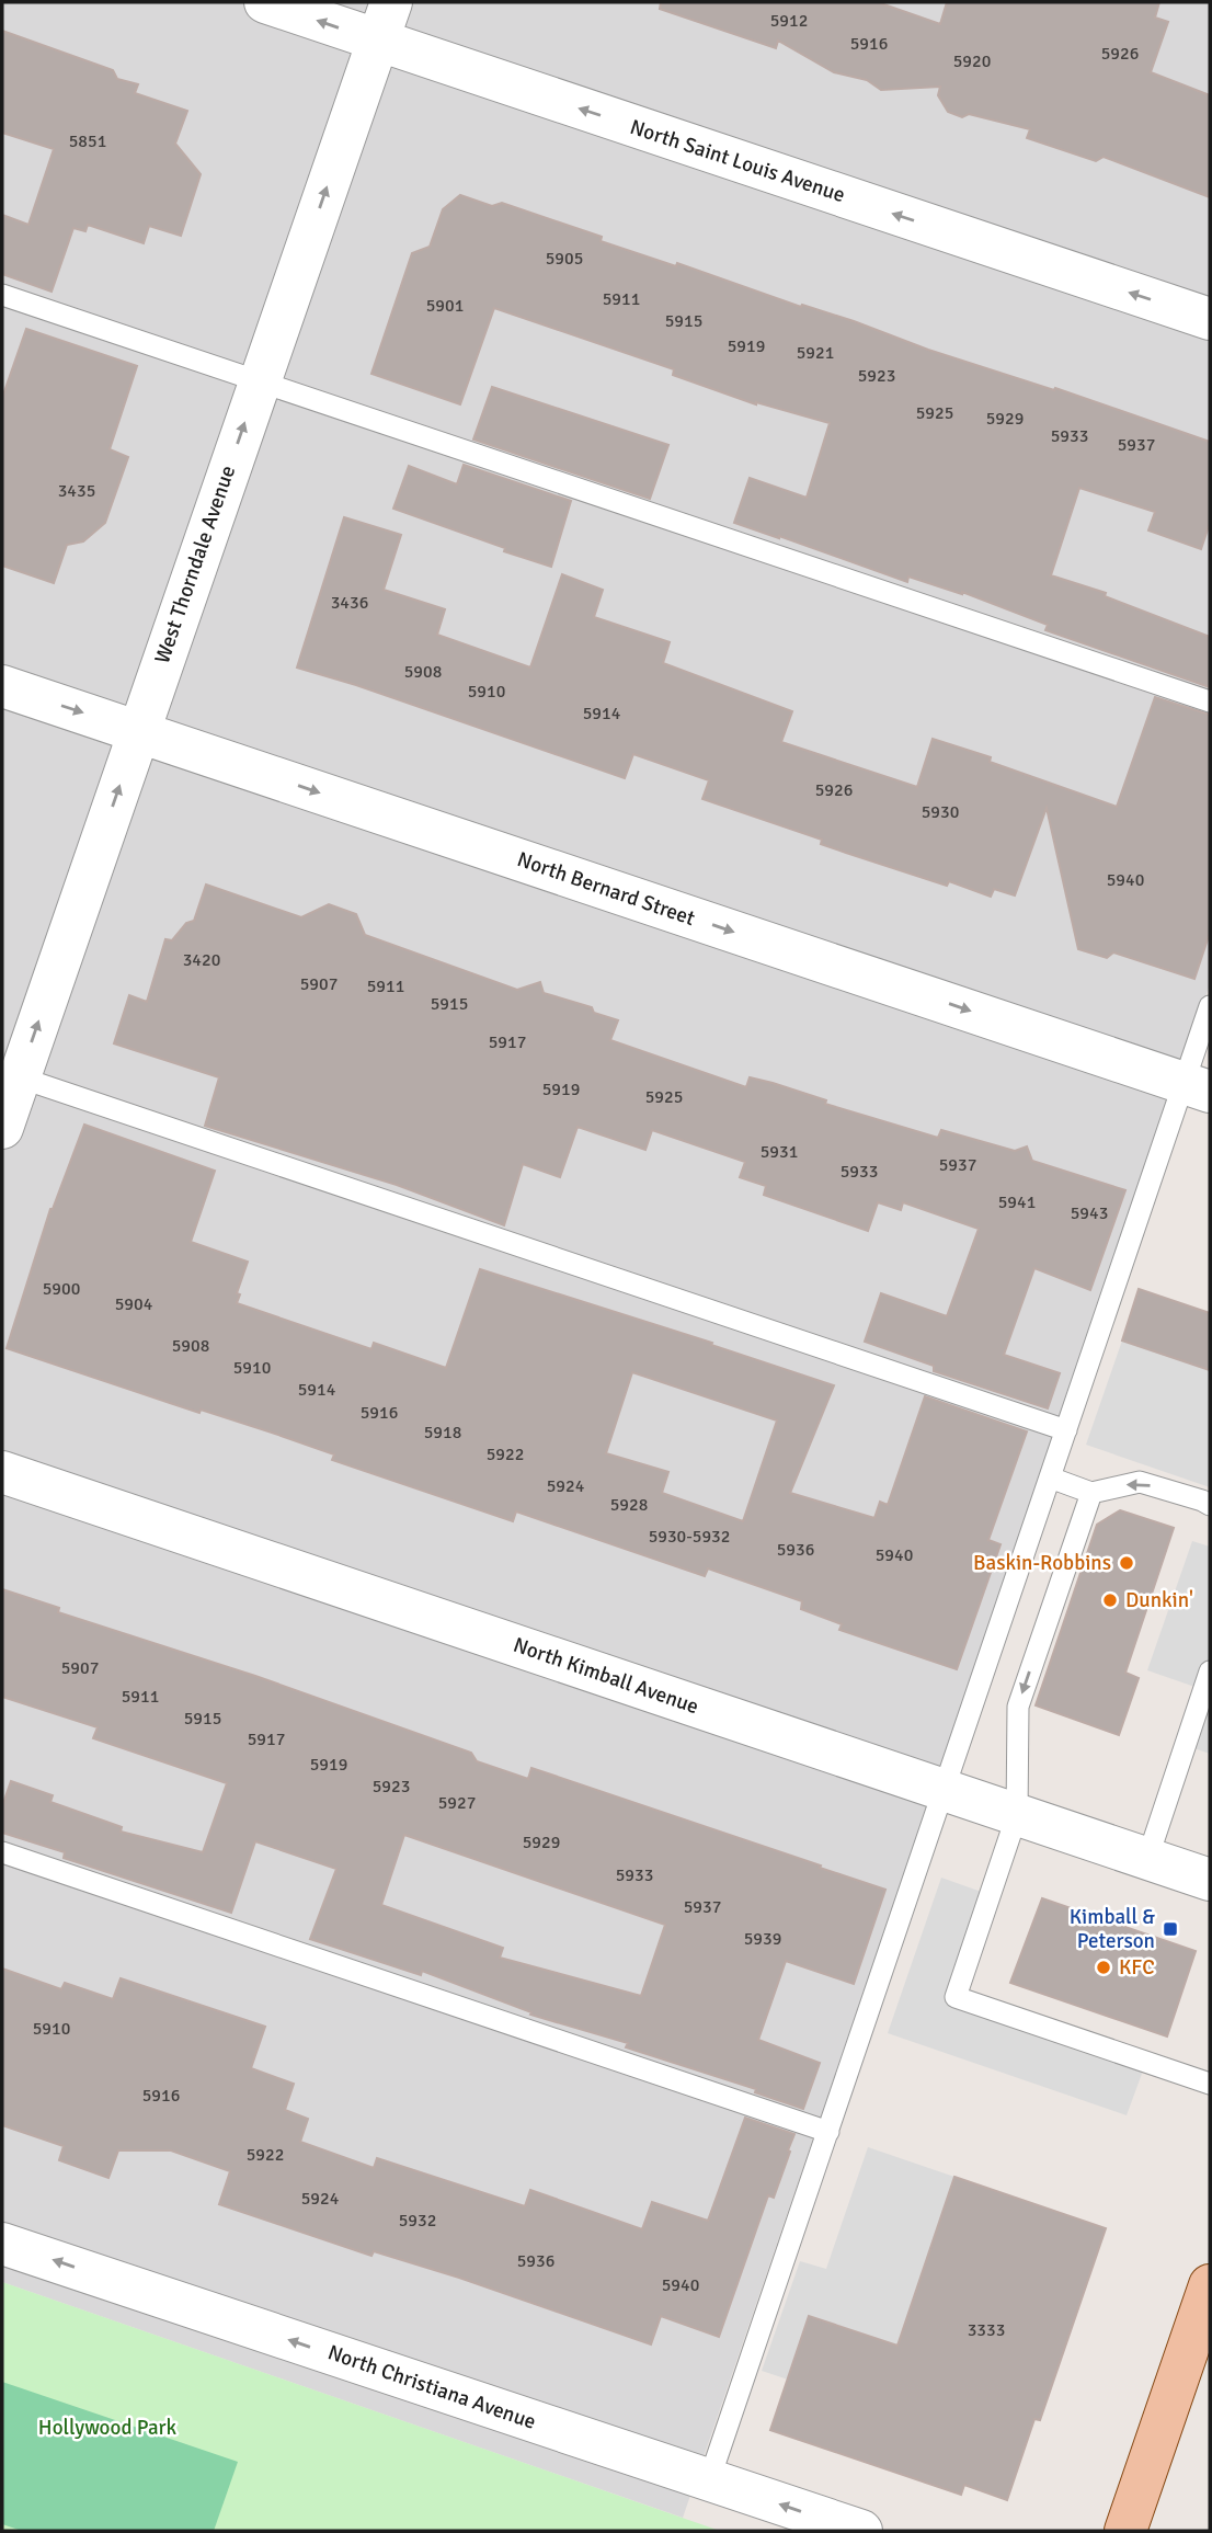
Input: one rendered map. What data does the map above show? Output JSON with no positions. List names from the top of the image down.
{
  "streets": {
    "street": [
      "North Saint Louis Avenue",
      "West Thorndale Avenue",
      "North Bernard Street",
      "North Kimball Avenue",
      "North Christiana Avenue"
    ]
  },
  "crossings": [
    ["North Saint Louis Avenue", "West Thorndale Avenue"],
    ["West Thorndale Avenue", "North Bernard Street"]
  ],
  "one_way": [
    "North Saint Louis Avenue",
    "West Thorndale Avenue",
    "North Bernard Street",
    "North Christiana Avenue"
  ],
  "parks": ["Hollywood Park"],
  "places": {
    "other": ["Baskin-Robbins", "Dunkin'", "KFC"],
    "transit": ["Kimball & Peterson"]
  },
  "house_numbers": [
    "5912",
    "5916",
    "5926",
    "5920",
    "5851",
    "5905",
    "5911",
    "5901",
    "5915",
    "5919",
    "5921",
    "5923",
    "5925",
    "5929",
    "5933",
    "5937",
    "3435",
    "3436",
    "5908",
    "5910",
    "5914",
    "5926",
    "5930",
    "5940",
    "3420",
    "5907",
    "5911",
    "5915",
    "5917",
    "5919",
    "5925",
    "5931",
    "5937",
    "5933",
    "5941",
    "5943",
    "5900",
    "5904",
    "5908",
    "5910",
    "5914",
    "5916",
    "5918",
    "5922",
    "5924",
    "5928",
    "5930-5932",
    "5936",
    "5940",
    "5907",
    "5911",
    "5915",
    "5917",
    "5919",
    "5923",
    "5927",
    "5929",
    "5933",
    "5937",
    "5939",
    "5910",
    "5916",
    "5922",
    "5924",
    "5932",
    "5936",
    "5940",
    "3333"
  ]
}
